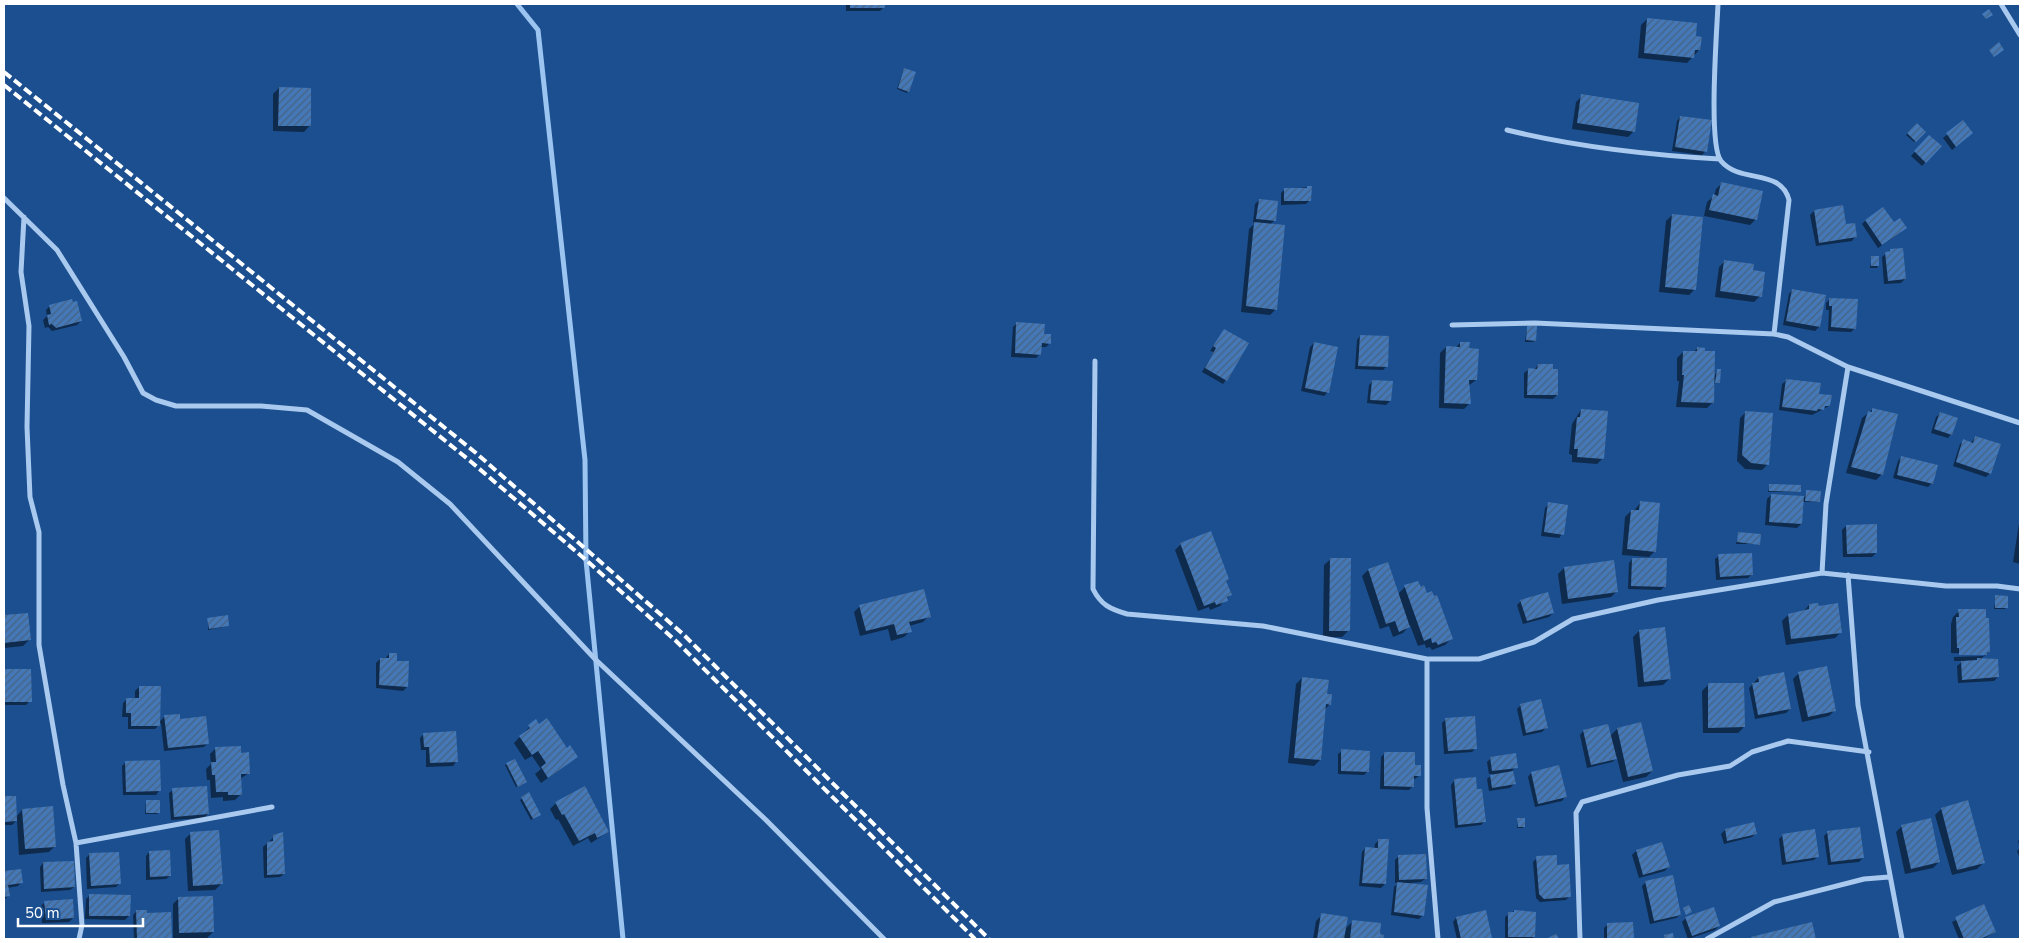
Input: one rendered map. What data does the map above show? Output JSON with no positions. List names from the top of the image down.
{
  "scale_bar": "50 m"
}
